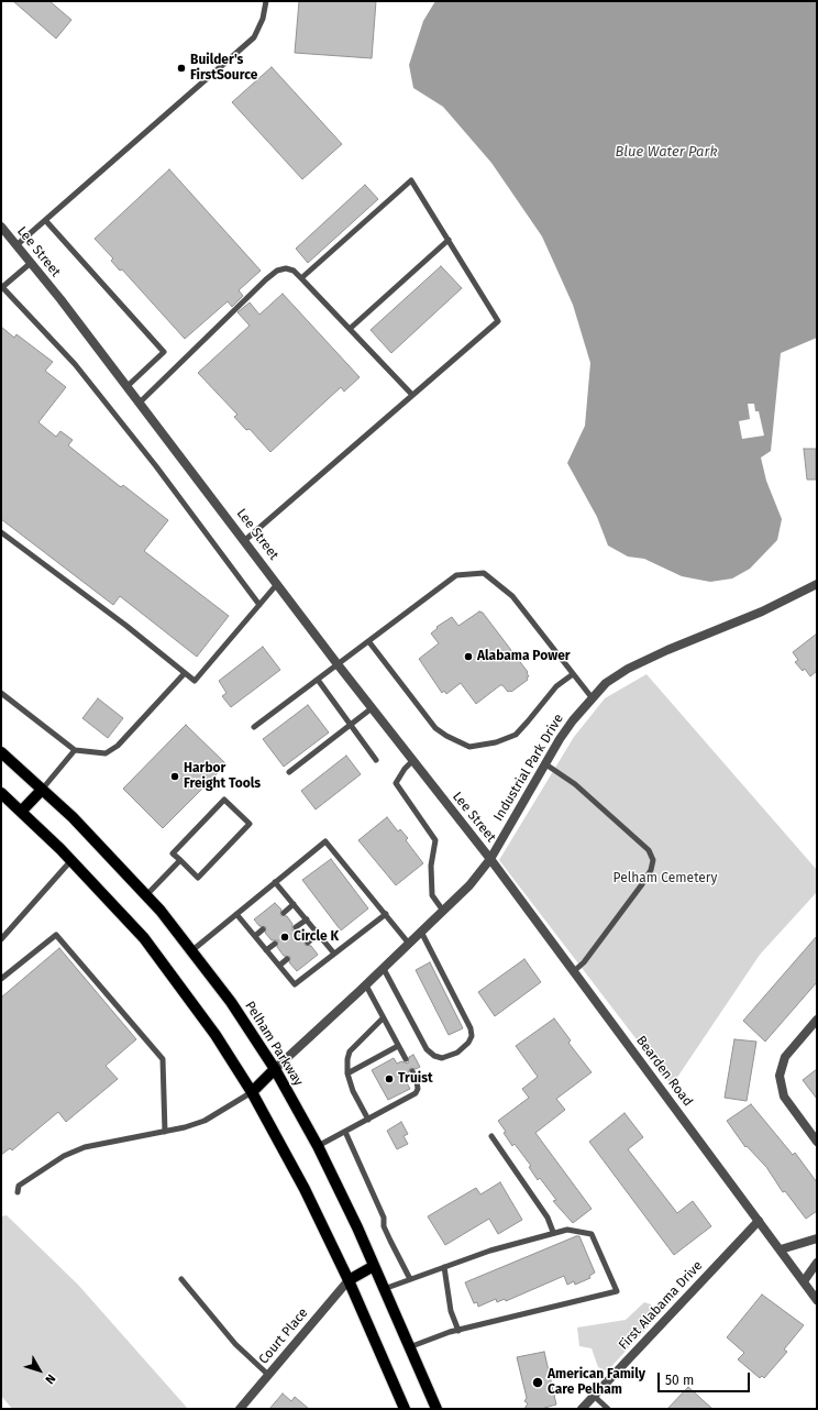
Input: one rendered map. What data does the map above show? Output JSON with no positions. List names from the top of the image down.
{
  "streets": {
    "main road": ["Pelham Parkway"],
    "street": [
      "Lee Street",
      "Industrial Park Drive",
      "Bearden Road",
      "First Alabama Drive",
      "Court Place"
    ]
  },
  "crossings": [
    ["Lee Street", "Industrial Park Drive"],
    ["Lee Street", "Bearden Road"],
    ["Industrial Park Drive", "Pelham Parkway"],
    ["Industrial Park Drive", "Bearden Road"],
    ["Bearden Road", "First Alabama Drive"]
  ],
  "water": ["Blue Water Park"],
  "parks": ["Pelham Cemetery"],
  "places": [
    "Builder's FirstSource",
    "Alabama Power",
    "Harbor Freight Tools",
    "Circle K",
    "Truist",
    "American Family Care Pelham"
  ],
  "scale_bar": "50 m",
  "north": "bottom right"
}
